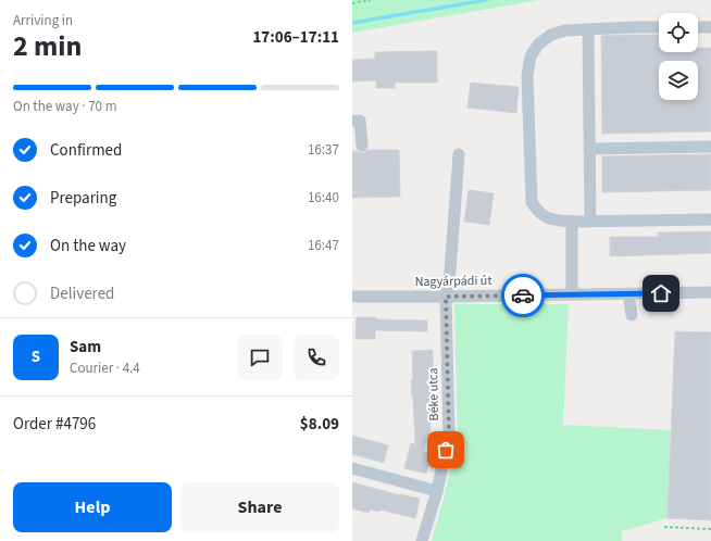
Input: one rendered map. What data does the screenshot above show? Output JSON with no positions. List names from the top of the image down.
{
  "streets": {
    "street": ["Nagyárpádi út", "Béke utca"]
  },
  "crossings": [
    ["Nagyárpádi út", "Béke utca"]
  ],
  "page": {
    "heading": ["2 min", "Arriving in", "17:06–17:11"],
    "panel": [
      "Sam",
      "Courier · 4.4",
      "Order #4796",
      "$8.09"
    ],
    "bar": "On the way · 70 m",
    "list": [
      ["Confirmed", "16:37"],
      ["Preparing", "16:40"],
      ["On the way", "16:47"],
      "Delivered"
    ],
    "round": "S",
    "buttons": ["Help", "Share"]
  }
}
